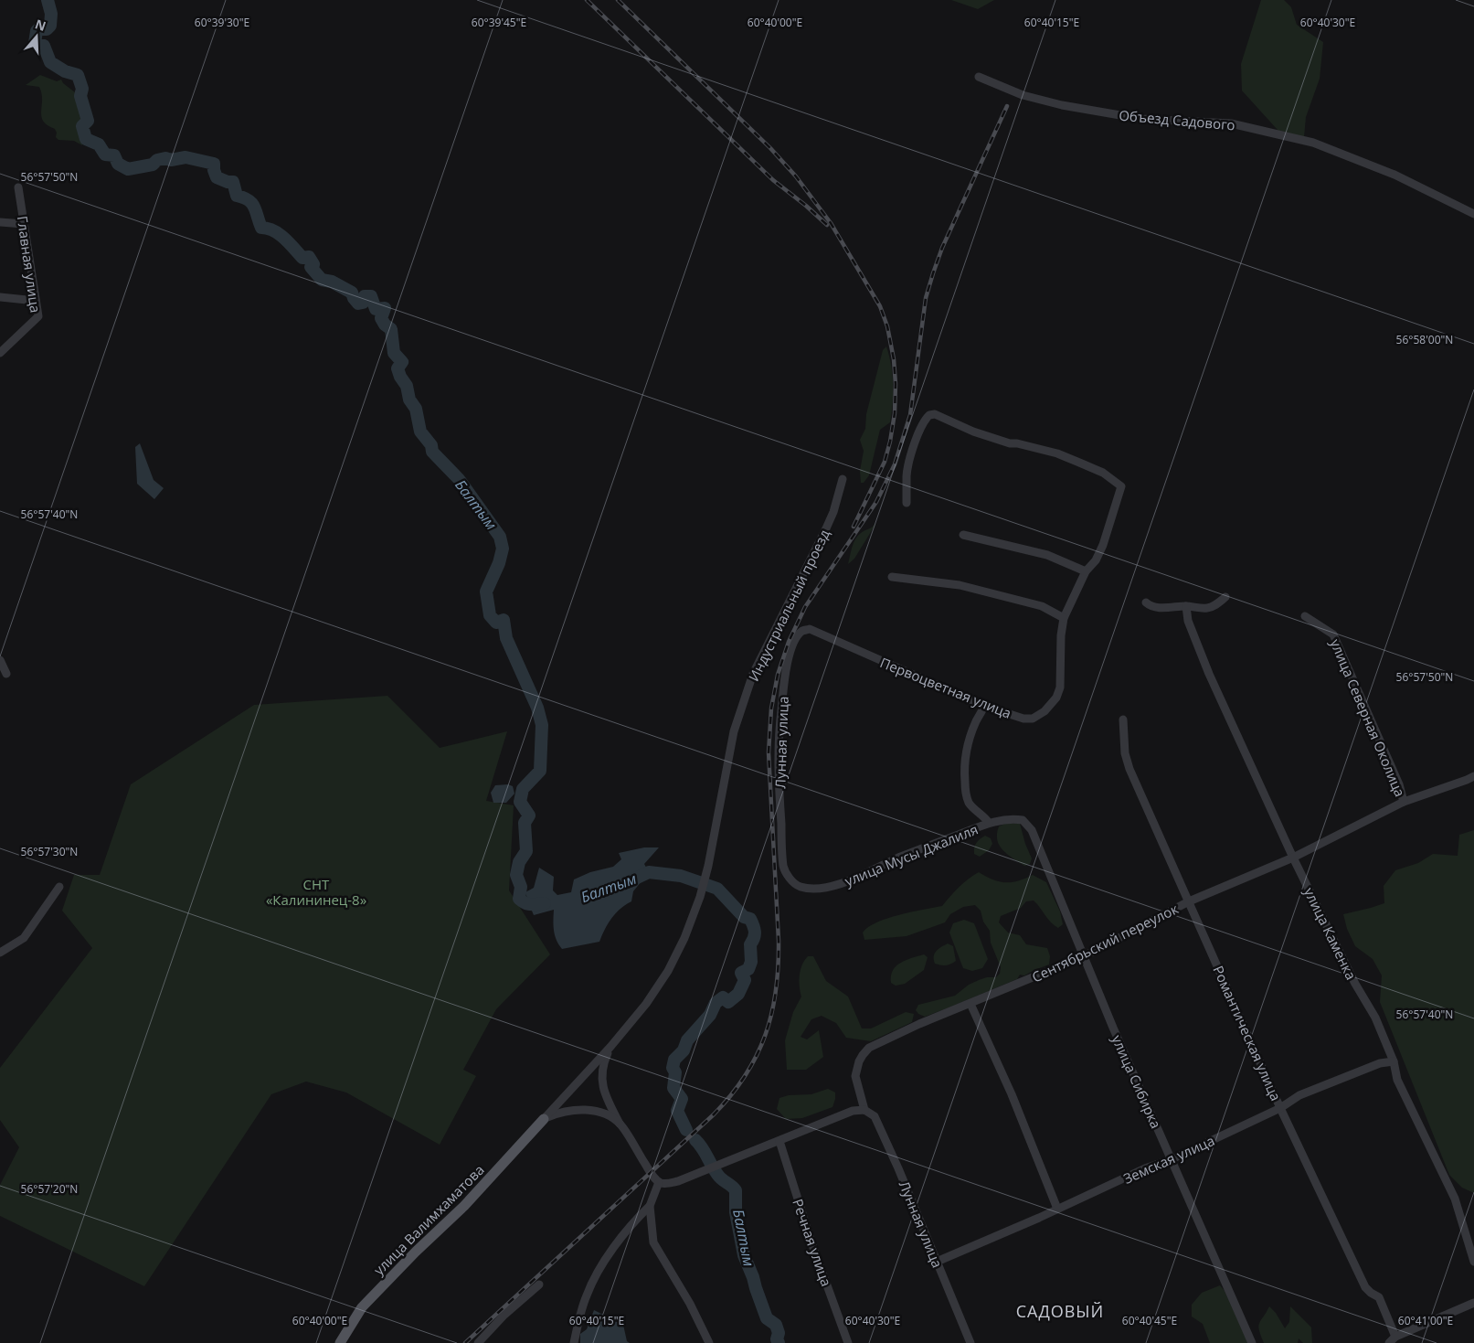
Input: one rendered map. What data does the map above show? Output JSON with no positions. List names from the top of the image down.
{
  "streets": {
    "main road": ["улица Валимхаматова"],
    "street": [
      "Объезд Садового",
      "Главная улица",
      "Индустриальный проезд",
      "Первоцветная улица",
      "улица Северная Околица",
      "Лунная улица",
      "улица Мусы Джалиля",
      "улица Каменка",
      "Сентябрьский переулок",
      "Романтическая улица",
      "улица Сибирка",
      "Земская улица",
      "Речная улица"
    ]
  },
  "crossings": [
    ["Индустриальный проезд", "улица Валимхаматова"],
    ["Первоцветная улица", "Лунная улица"],
    ["улица Северная Околица", "Сентябрьский переулок"],
    ["Лунная улица", "улица Мусы Джалиля"],
    ["Лунная улица", "Сентябрьский переулок"],
    ["Лунная улица", "Земская улица"],
    ["улица Мусы Джалиля", "улица Сибирка"],
    ["улица Каменка", "Сентябрьский переулок"],
    ["улица Каменка", "Земская улица"],
    ["Сентябрьский переулок", "Романтическая улица"],
    ["Сентябрьский переулок", "улица Сибирка"],
    ["Романтическая улица", "Земская улица"],
    ["улица Сибирка", "Земская улица"]
  ],
  "districts": ["САДОВЫЙ"],
  "water": ["Балтым"],
  "parks": ["СНТ «Калининец-8»"],
  "north": "top",
  "coordinates": [
    "60°39'45\"E",
    "60°40'00\"E",
    "60°40'15\"E",
    "60°40'30\"E",
    "60°39'30\"E",
    "56°57'50\"N",
    "56°58'00\"N",
    "56°57'40\"N",
    "56°57'30\"N",
    "56°57'20\"N",
    "60°40'45\"E",
    "60°41'00\"E"
  ]
}
